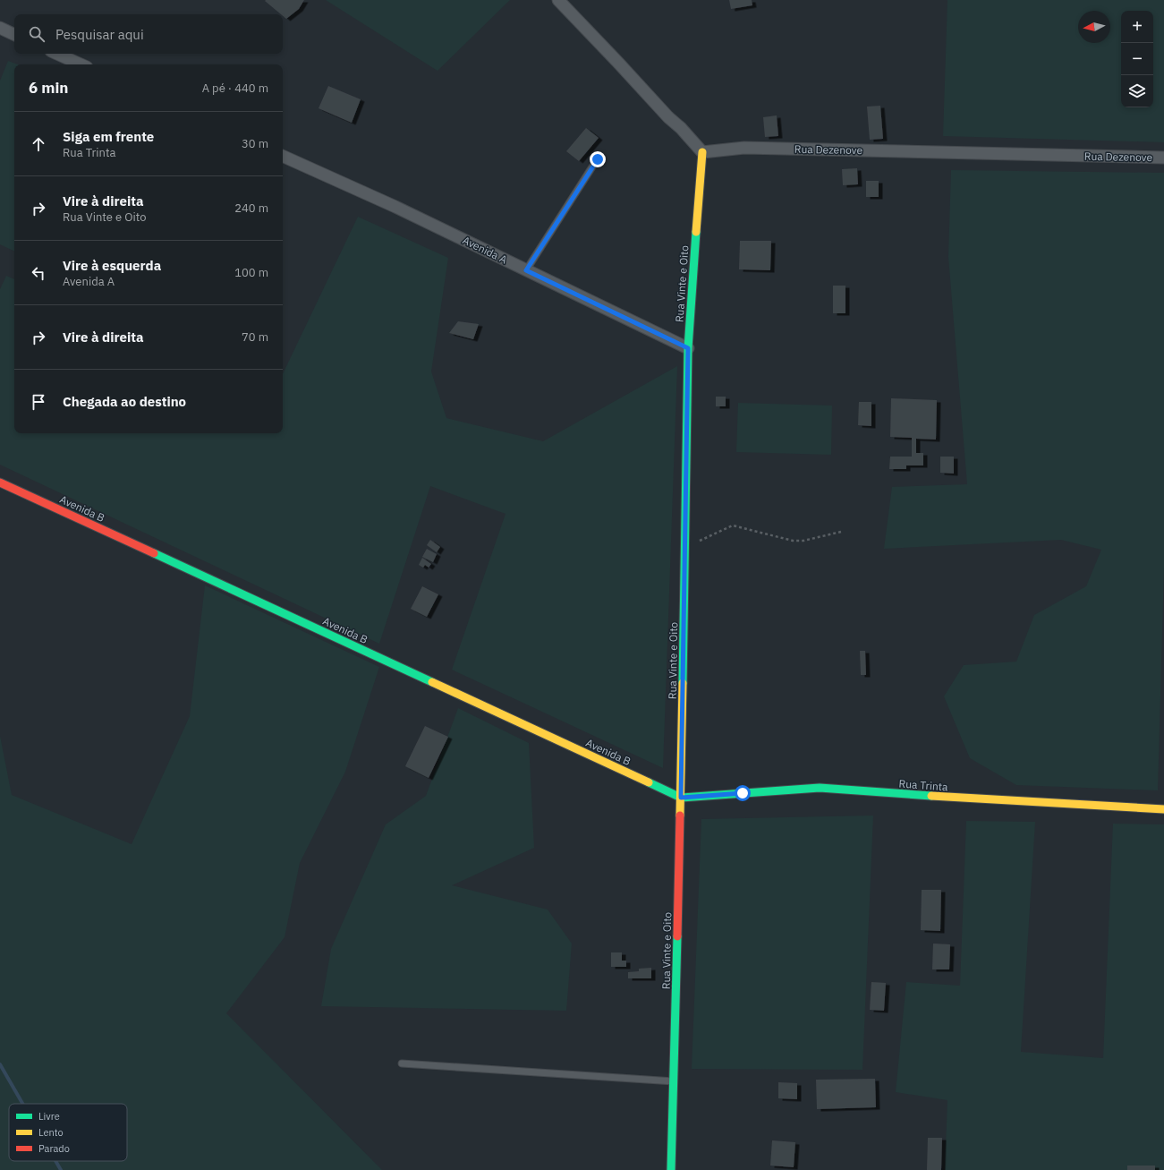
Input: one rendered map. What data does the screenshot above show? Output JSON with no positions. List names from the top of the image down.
{
  "streets": {
    "street": [
      "Rua Dezenove",
      "Avenida A",
      "Rua Vinte e Oito",
      "Avenida B",
      "Rua Trinta"
    ]
  },
  "crossings": [
    ["Rua Dezenove", "Rua Vinte e Oito"],
    ["Avenida A", "Rua Vinte e Oito"],
    ["Rua Vinte e Oito", "Avenida B"],
    ["Rua Vinte e Oito", "Rua Trinta"],
    ["Avenida B", "Rua Trinta"]
  ],
  "legend": ["Livre", "Lento", "Parado"],
  "north": "left",
  "page": {
    "map_buttons": ["+", "−"],
    "search": "Pesquisar aqui",
    "heading": ["6 min", "A pé · 440 m"],
    "list": [
      ["Siga em frente", "Rua Trinta", "30 m"],
      ["Vire à direita", "Rua Vinte e Oito", "240 m"],
      ["Vire à esquerda", "Avenida A", "100 m"],
      ["Vire à direita", "70 m"],
      "Chegada ao destino"
    ]
  }
}
